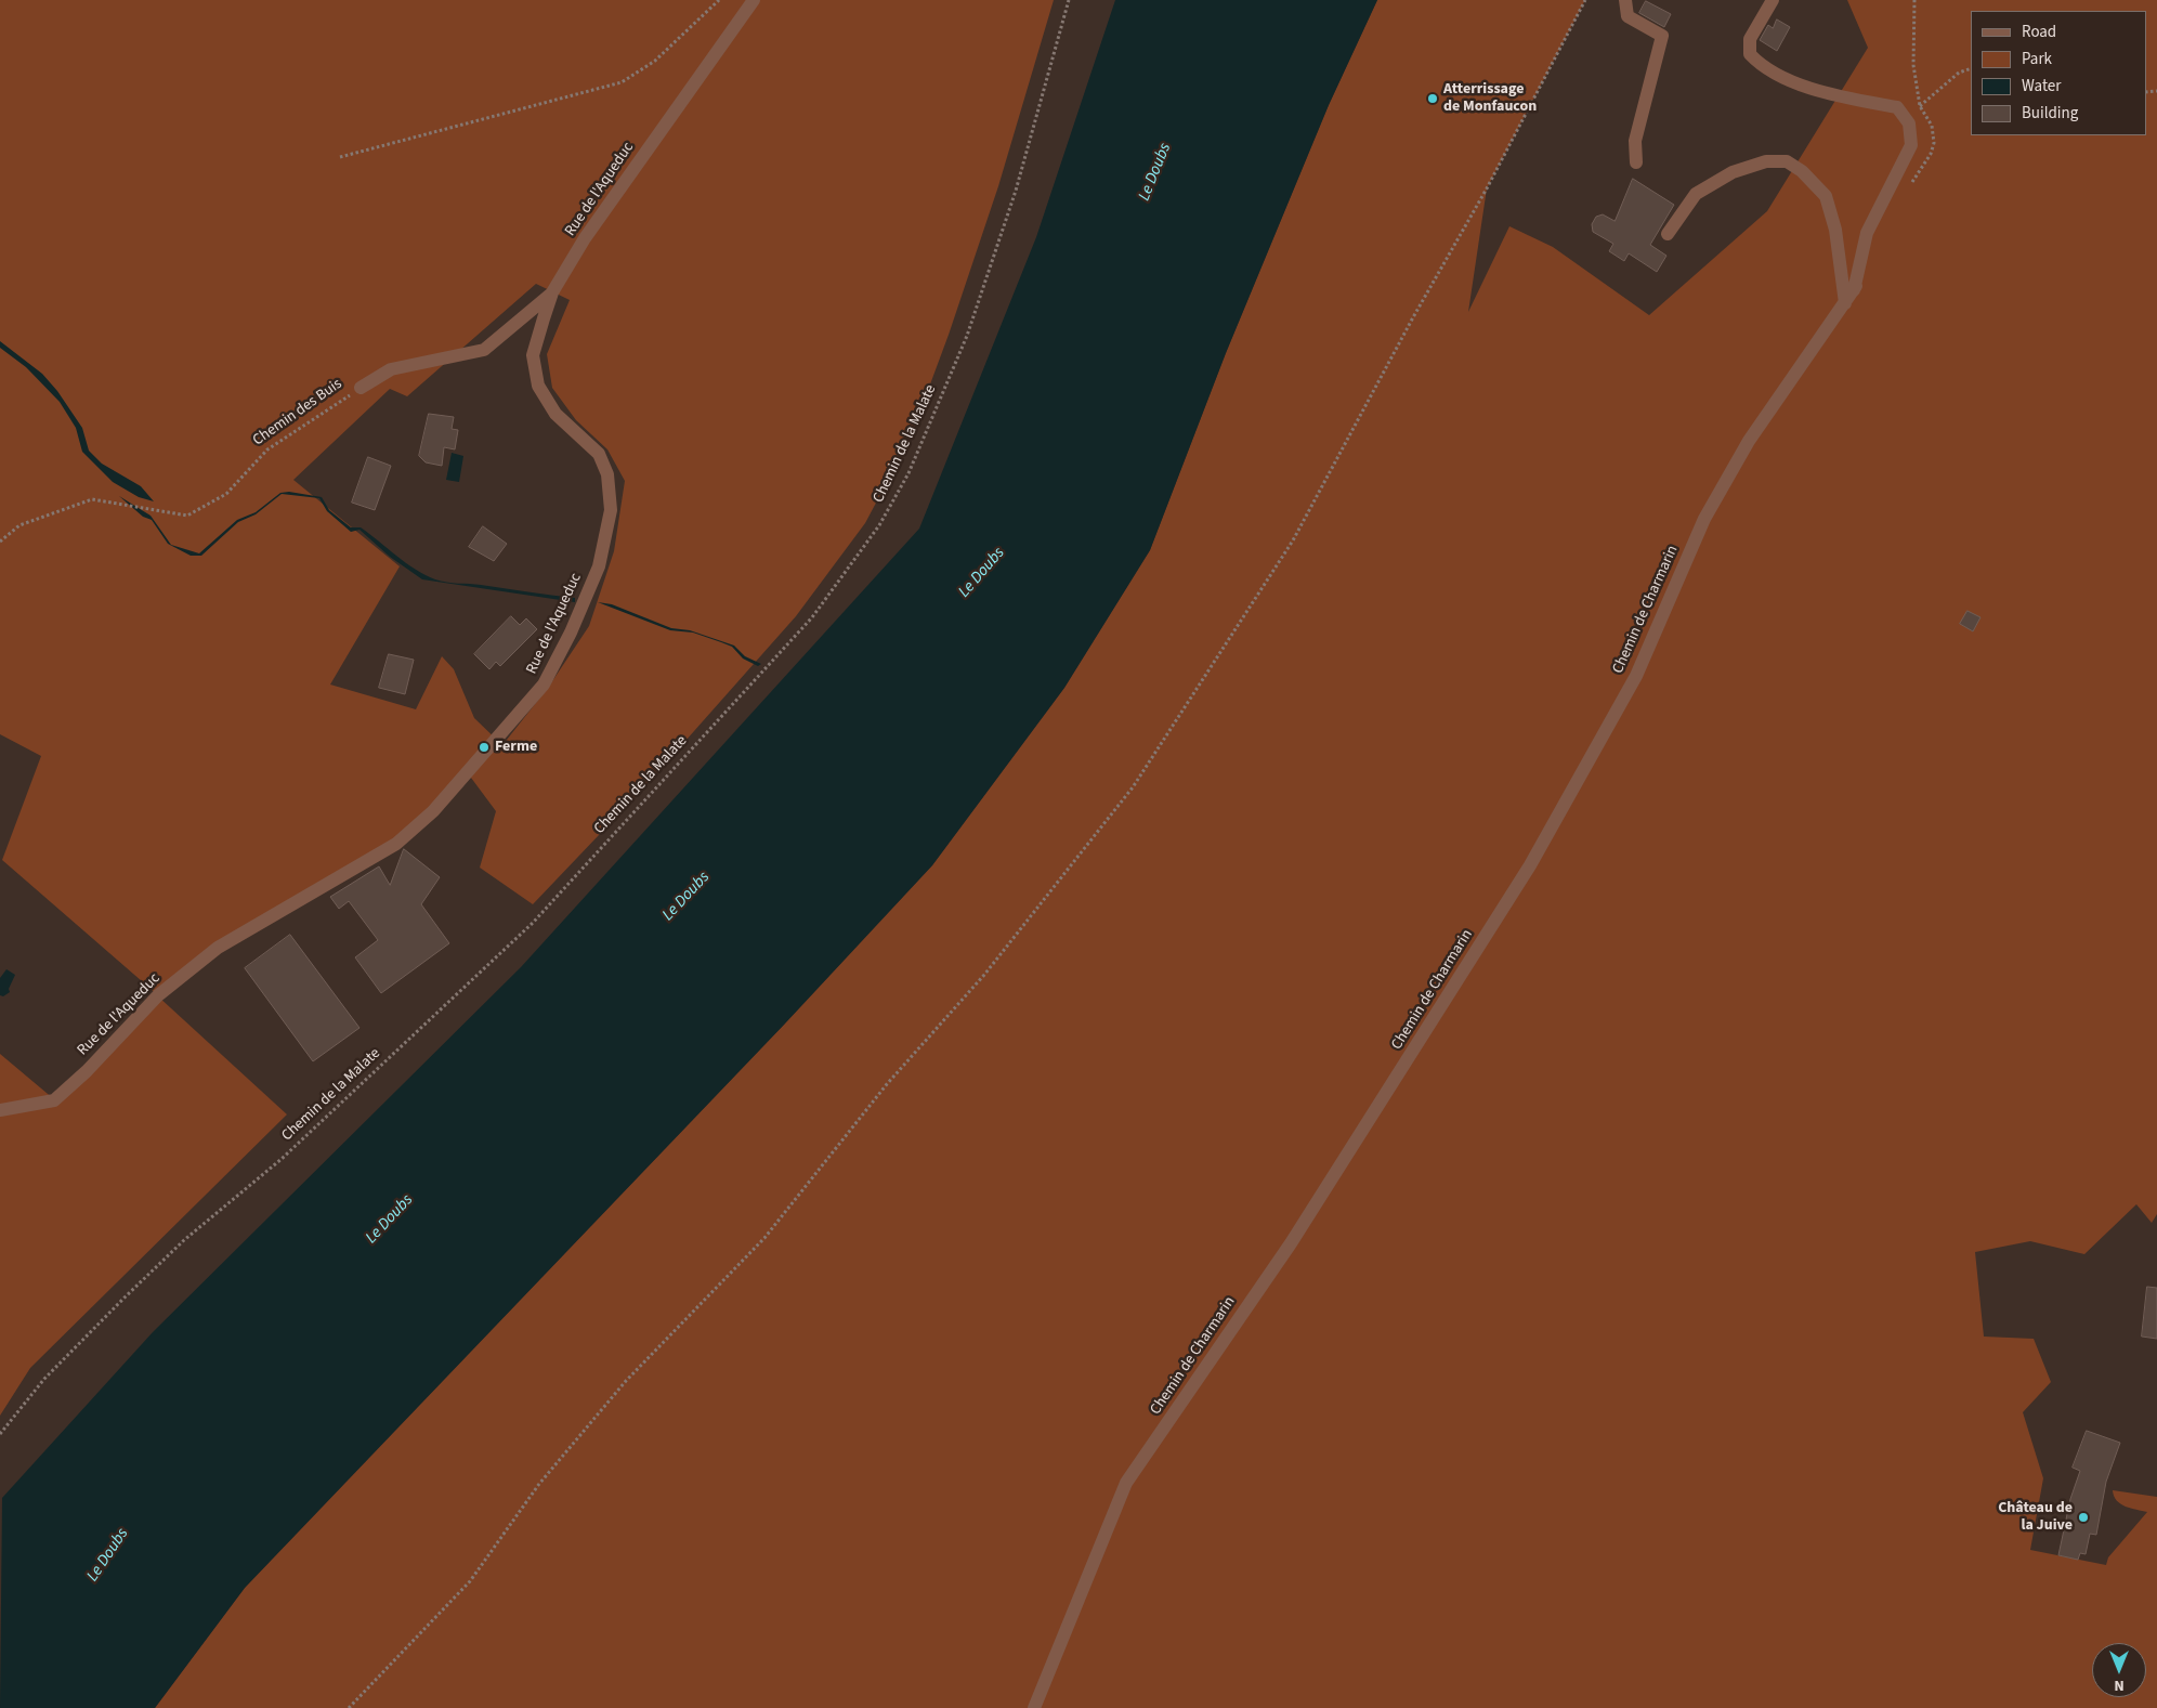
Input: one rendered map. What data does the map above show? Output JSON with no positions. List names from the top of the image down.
{
  "streets": {
    "street": ["Rue de l'Aqueduc", "Chemin des Buis", "Chemin de Charmarin"],
    "path": ["Chemin de la Malate"]
  },
  "crossings": [
    ["Rue de l'Aqueduc", "Chemin des Buis"]
  ],
  "water": ["Le Doubs"],
  "places": ["Atterrissage de Monfaucon", "Ferme", "Château de la Juive"],
  "legend": [
    "Road",
    "Park",
    "Water",
    "Building"
  ],
  "north": "bottom"
}
